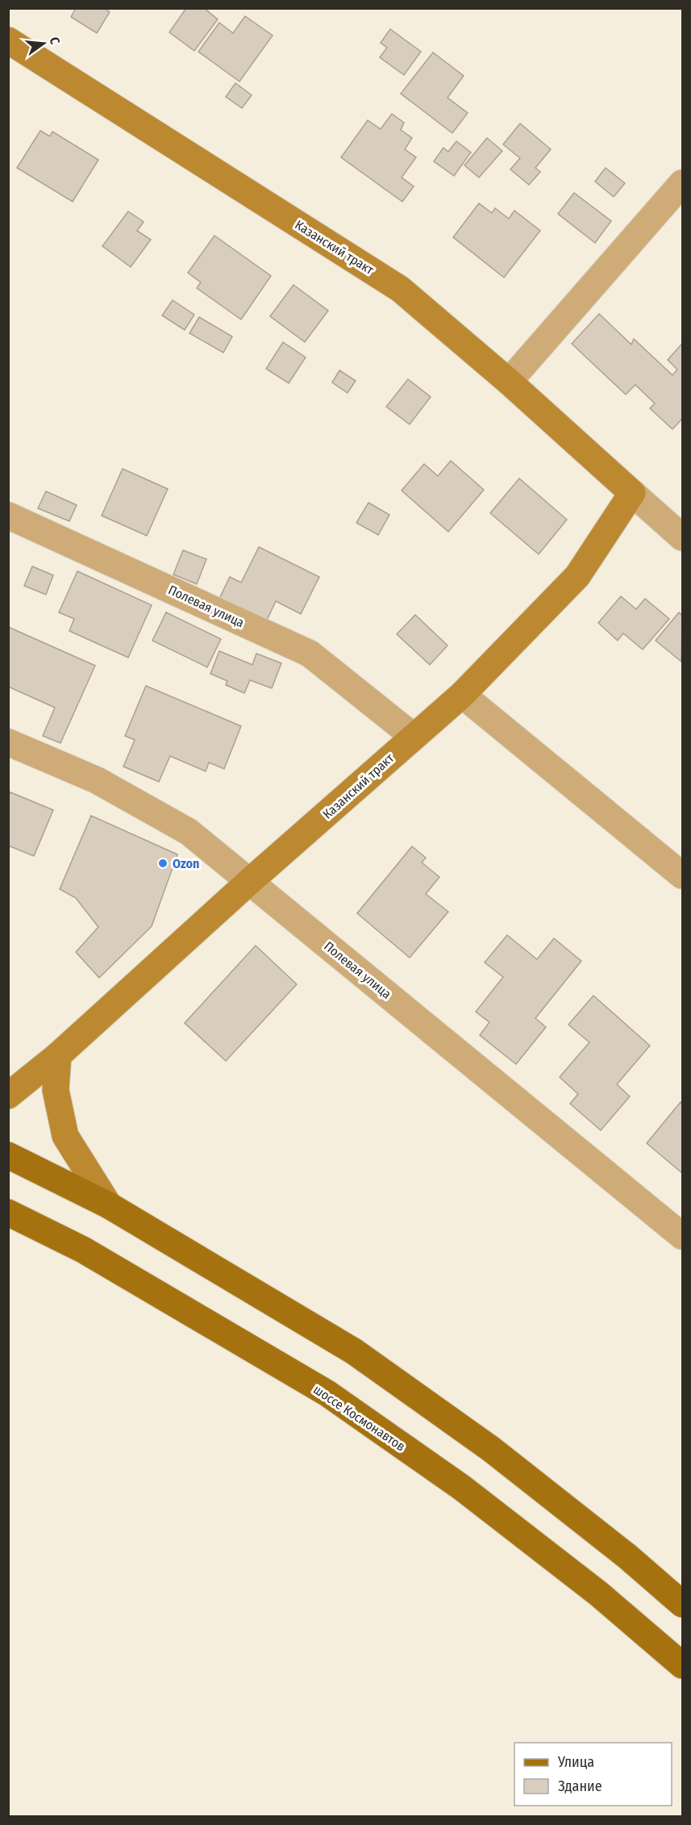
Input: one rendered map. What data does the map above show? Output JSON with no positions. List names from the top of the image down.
{
  "streets": {
    "main road": ["шоссе Космонавтов"],
    "street": ["Казанский тракт", "Полевая улица"]
  },
  "crossings": [
    ["Казанский тракт", "Полевая улица"]
  ],
  "places": ["Ozon"],
  "legend": ["Улица", "Здание"],
  "north": "right"
}
